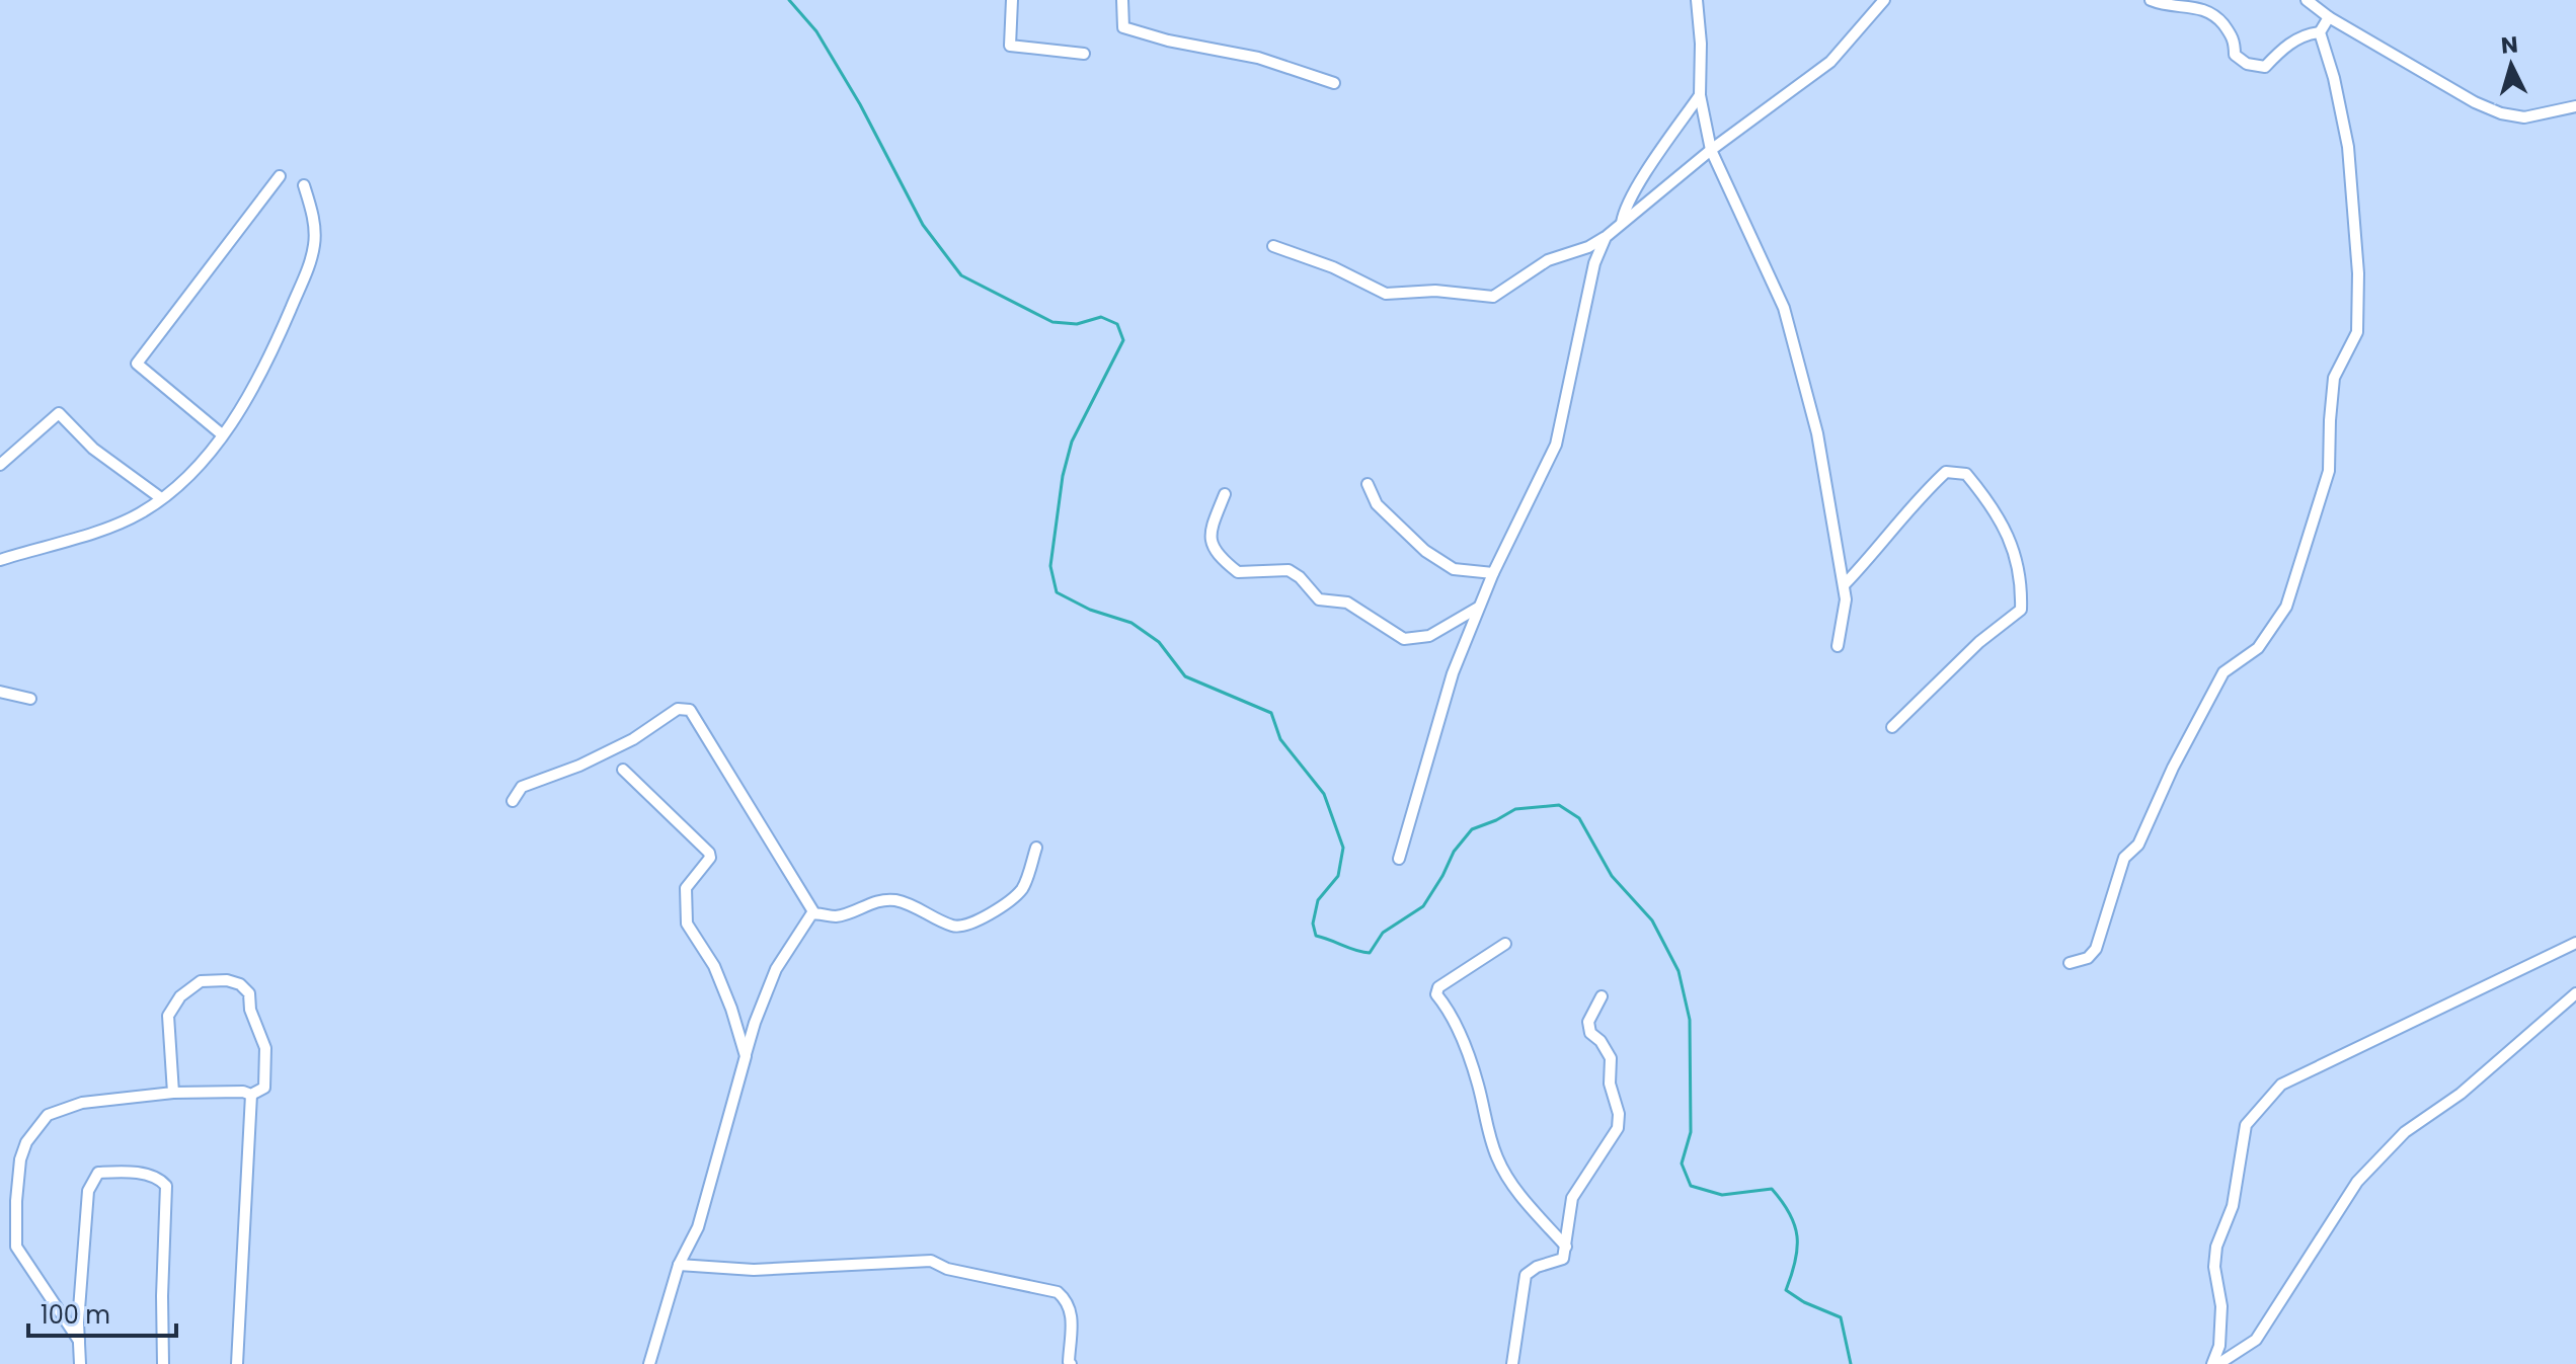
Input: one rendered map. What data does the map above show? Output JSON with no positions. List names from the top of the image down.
{
  "scale_bar": "100 m",
  "north": "top"
}
